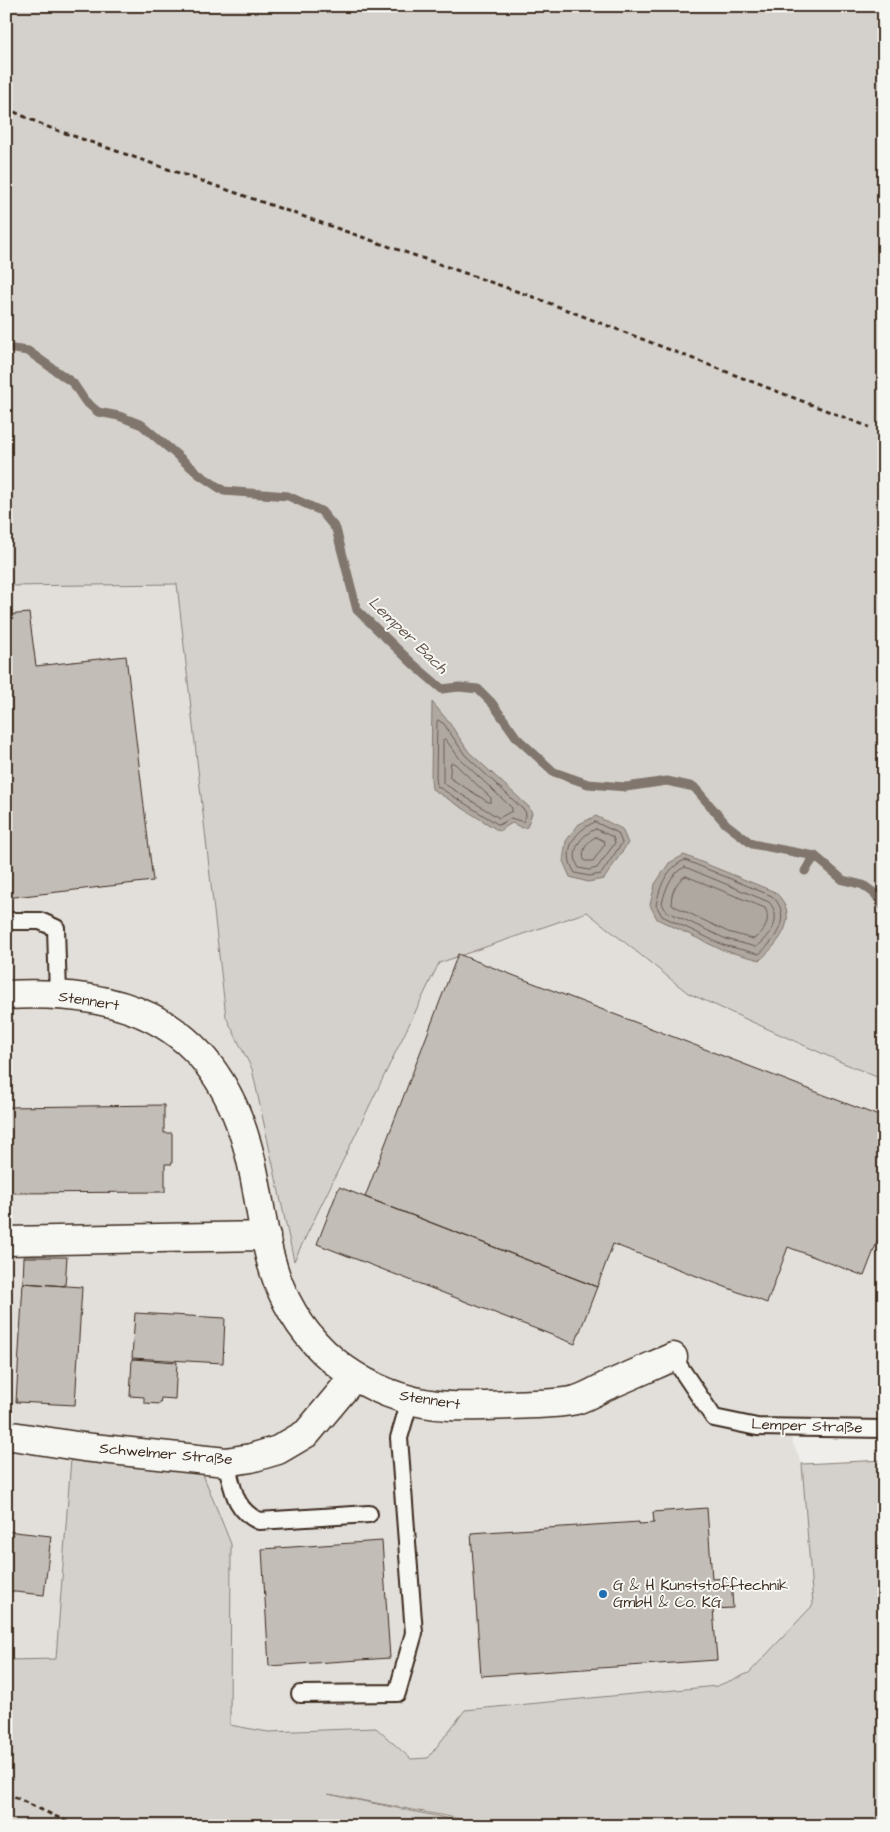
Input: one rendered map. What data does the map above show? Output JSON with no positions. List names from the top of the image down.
{
  "streets": {
    "street": ["Stennert", "Schwelmer Straße"],
    "lane": ["Lemper Straße"]
  },
  "crossings": [
    ["Stennert", "Lemper Straße"],
    ["Stennert", "Schwelmer Straße"]
  ],
  "water": ["Lemper Bach"],
  "places": ["G & H Kunststofftechnik GmbH & Co. KG"]
}
